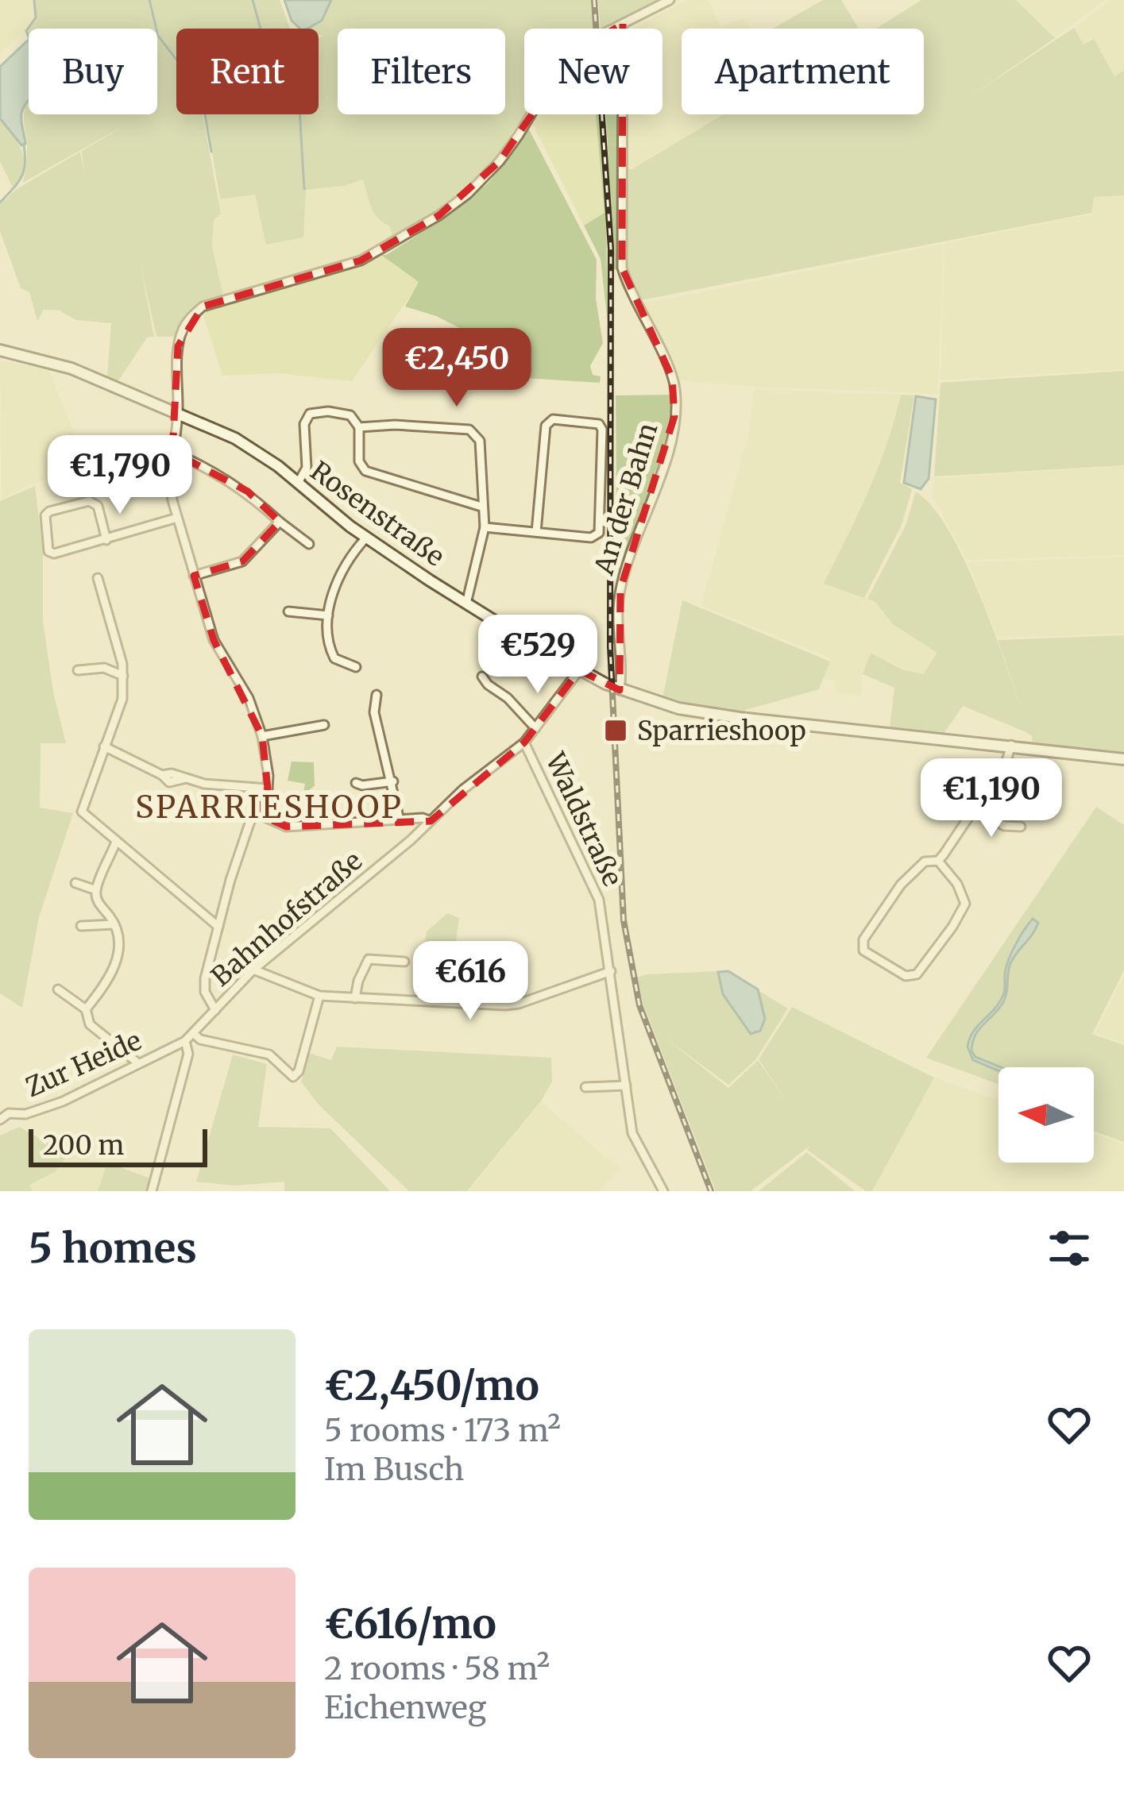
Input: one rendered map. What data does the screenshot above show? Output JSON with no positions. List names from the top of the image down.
{
  "streets": {
    "main road": ["Rosenstraße"],
    "street": [
      "An der Bahn",
      "Waldstraße",
      "Bahnhofstraße",
      "Zur Heide"
    ]
  },
  "crossings": [
    ["An der Bahn", "Rosenstraße"],
    ["Rosenstraße", "Bahnhofstraße"],
    ["Waldstraße", "Bahnhofstraße"],
    ["Bahnhofstraße", "Zur Heide"]
  ],
  "districts": ["SPARRIESHOOP"],
  "places": {
    "transit": ["Sparrieshoop"]
  },
  "scale_bar": "200 m",
  "north": "left",
  "page": {
    "chip": [
      "Buy",
      "Rent",
      "Filters",
      "New",
      "Apartment"
    ],
    "price": [
      "€2,450",
      "€1,790",
      "€529",
      "€1,190",
      "€616"
    ],
    "scale": "200 m",
    "heading": "5 homes",
    "list": [
      {
        "name": "€2,450/mo",
        "note": "5 rooms · 173 m² · Im Busch"
      },
      {
        "name": "€616/mo",
        "note": "2 rooms · 58 m² · Eichenweg"
      }
    ]
  }
}
